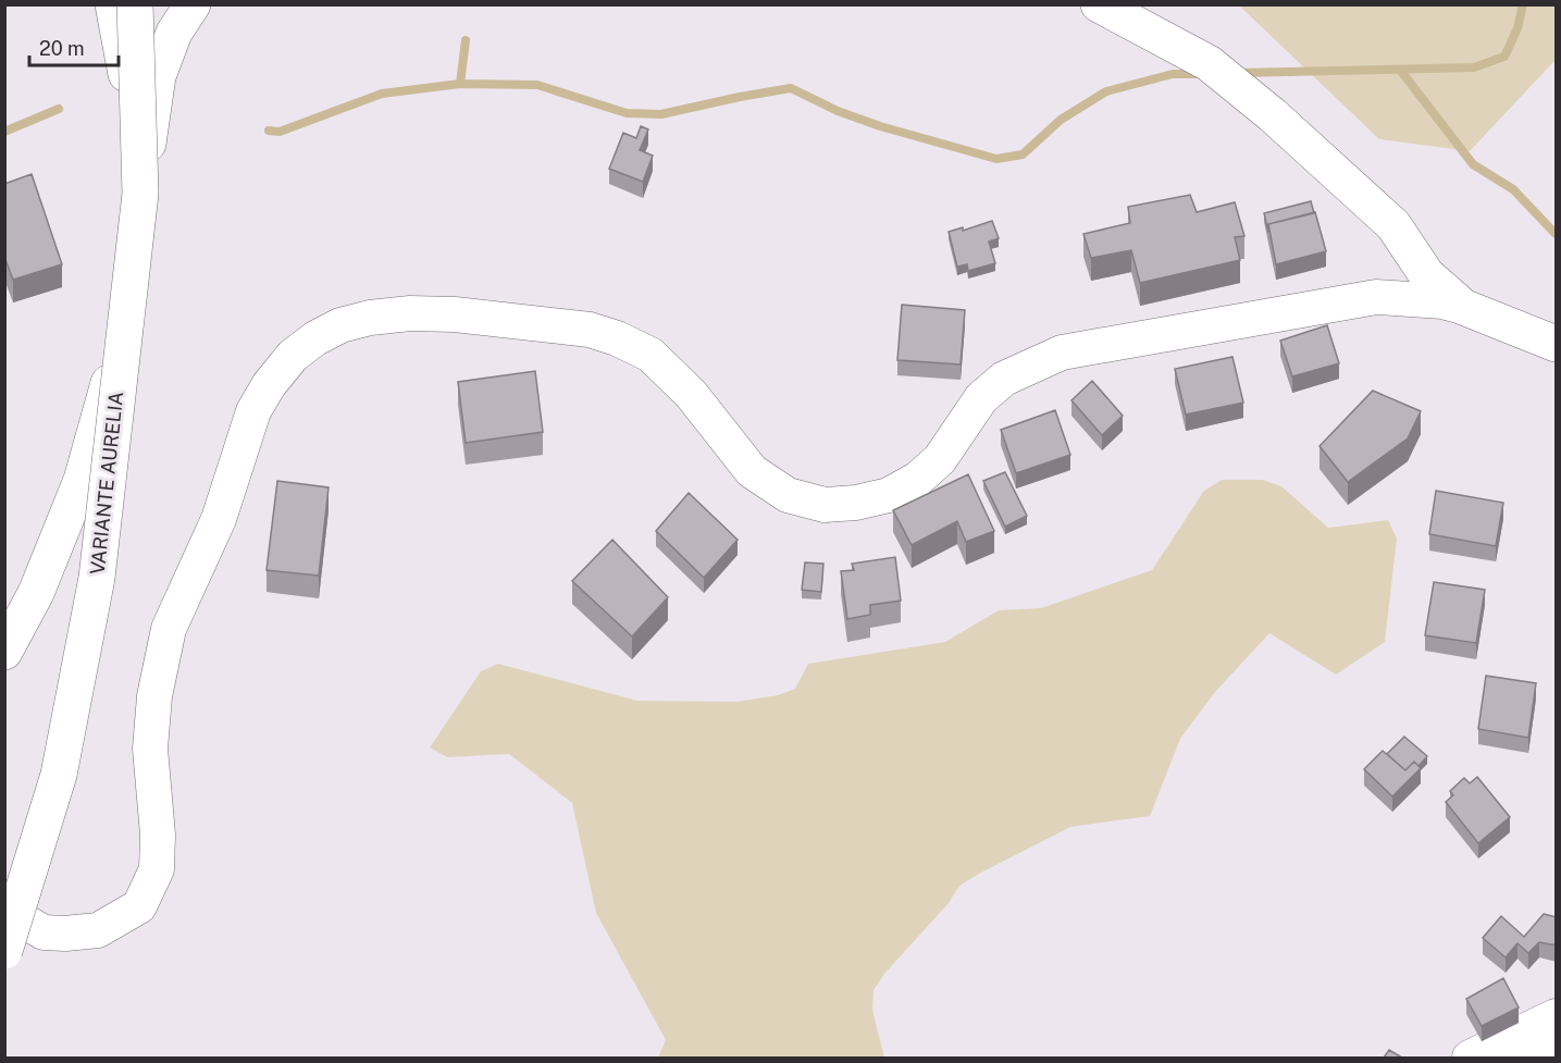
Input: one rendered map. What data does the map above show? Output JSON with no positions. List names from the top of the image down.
{
  "streets": {
    "main road": ["VARIANTE AURELIA"]
  },
  "scale_bar": "20 m"
}
